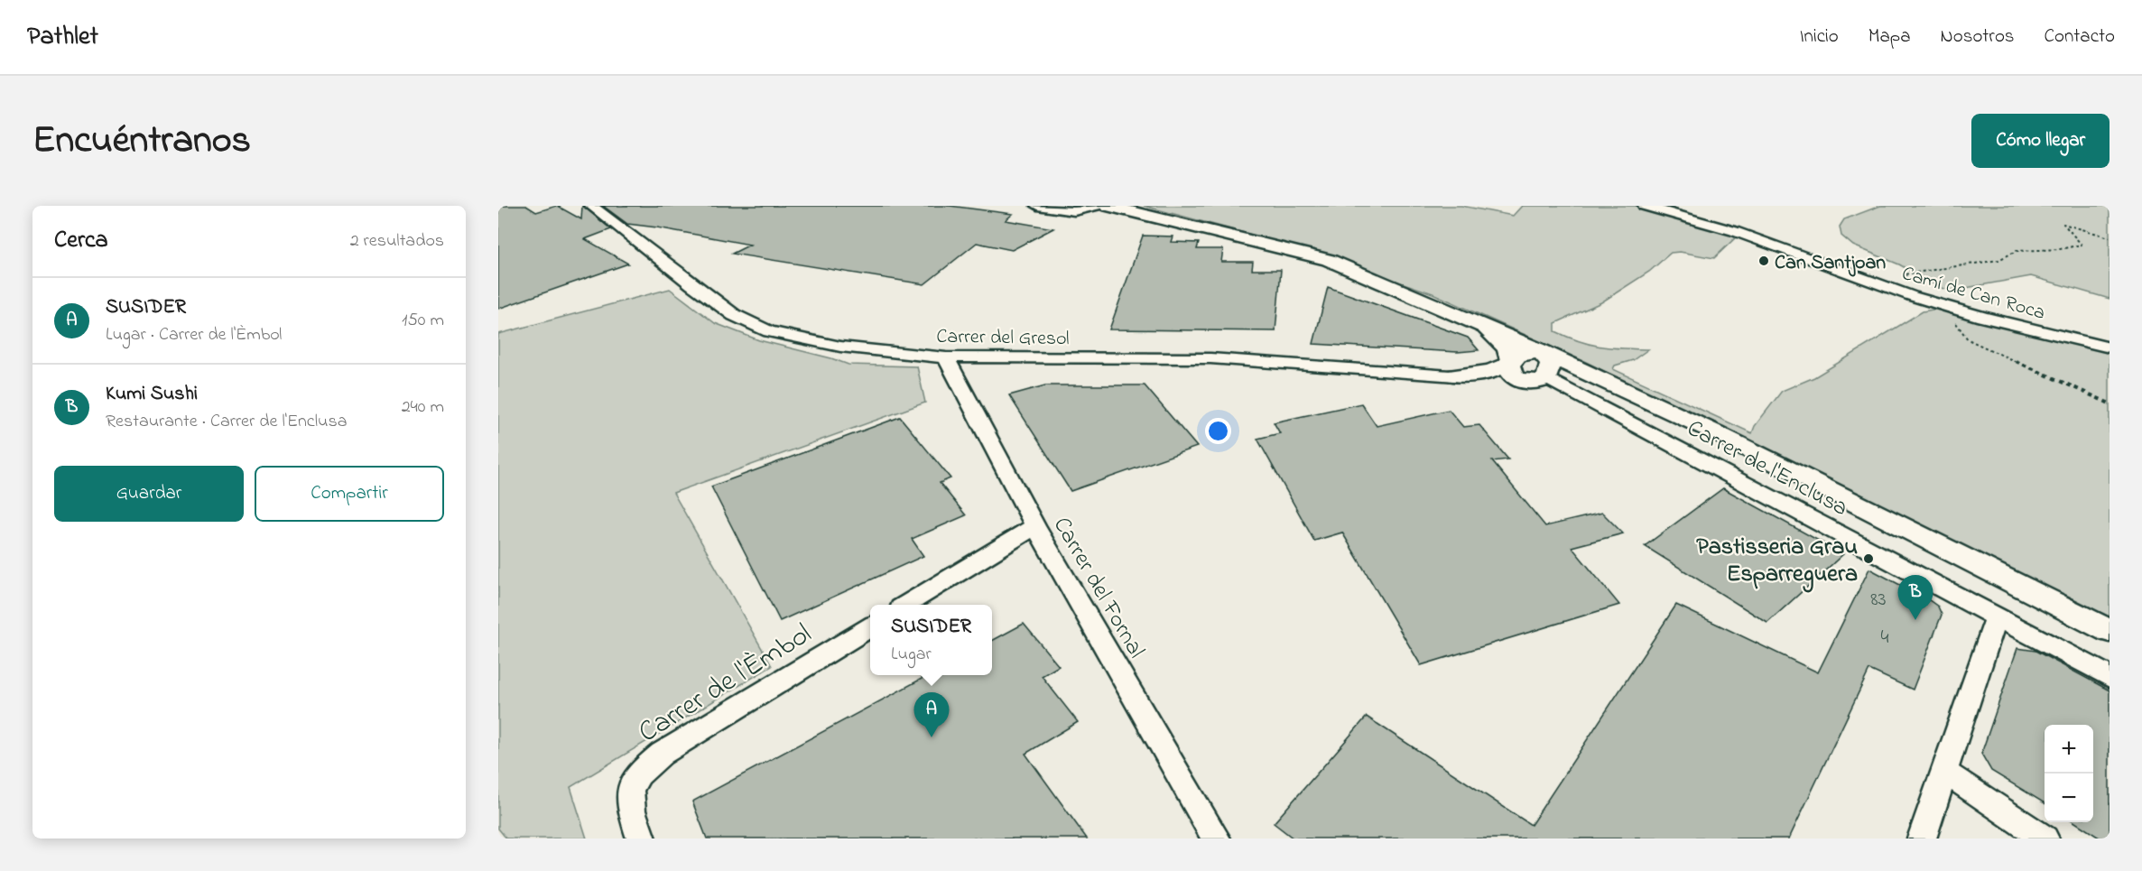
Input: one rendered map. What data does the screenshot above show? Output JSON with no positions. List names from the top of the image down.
{
  "streets": {
    "street": [
      "Camí de Can Roca",
      "Carrer del Gresol",
      "Carrer de l'Enclusa",
      "Carrer del Fornal",
      "Carrer de l'Èmbol"
    ]
  },
  "crossings": [
    ["Carrer del Gresol", "Carrer del Fornal"]
  ],
  "places": ["Can Santjoan", "Pastisseria Grau Esparreguera"],
  "house_numbers": ["83", "4"],
  "page": {
    "header": "Pathlet",
    "nav": [
      "Inicio",
      "Mapa",
      "Nosotros",
      "Contacto"
    ],
    "title": "Encuéntranos",
    "buttons": [
      "Cómo llegar",
      ["Guardar", "Compartir"]
    ],
    "heading": ["Cerca", "2 resultados"],
    "list": [
      {
        "mark": "A",
        "name": "SUSIDER",
        "note": "Lugar · Carrer de l'Èmbol",
        "value": "150 m"
      },
      {
        "mark": "B",
        "name": "Kumi Sushi",
        "note": "Restaurante · Carrer de l'Enclusa",
        "value": "240 m"
      }
    ],
    "pins": ["B", "A"],
    "popup": ["SUSIDER", "Lugar"],
    "map_buttons": ["+", "−"]
  }
}
